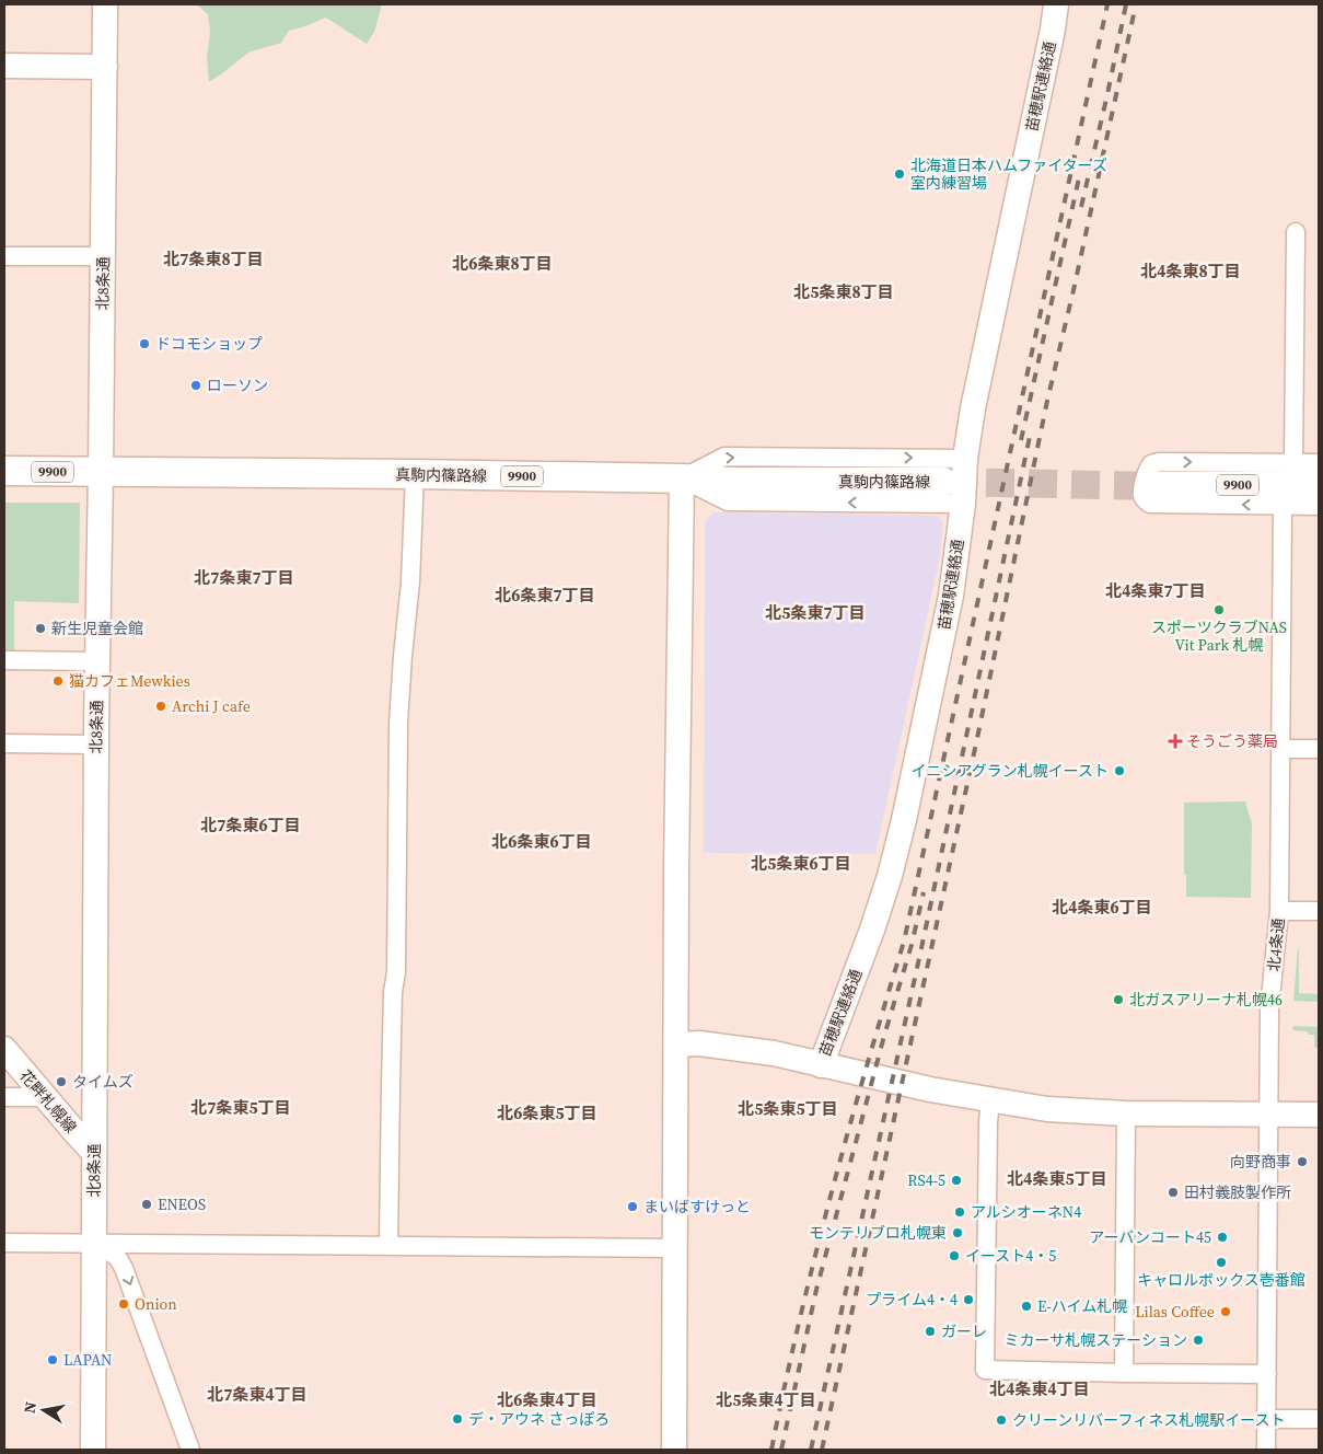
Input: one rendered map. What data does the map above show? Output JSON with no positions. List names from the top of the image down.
{
  "streets": {
    "main road": ["9900", "真駒内篠路線"],
    "street": [
      "苗穂駅連絡通",
      "北8条通",
      "北4条通",
      "花畔札幌線"
    ]
  },
  "crossings": [
    ["苗穂駅連絡通", "北4条通"],
    ["北8条通", "真駒内篠路線"],
    ["北8条通", "花畔札幌線"]
  ],
  "districts": [
    "北7条東8丁目",
    "北6条東8丁目",
    "北4条東8丁目",
    "北5条東8丁目",
    "北7条東7丁目",
    "北4条東7丁目",
    "北6条東7丁目",
    "北5条東7丁目",
    "北7条東6丁目",
    "北6条東6丁目",
    "北5条東6丁目",
    "北4条東6丁目",
    "北7条東5丁目",
    "北5条東5丁目",
    "北6条東5丁目",
    "北4条東5丁目",
    "北4条東4丁目",
    "北7条東4丁目",
    "北6条東4丁目",
    "北5条東4丁目"
  ],
  "places": {
    "other": [
      "北海道日本ハムファイターズ 室内練習場",
      "ドコモショップ",
      "ローソン",
      "スポーツクラブNAS Vit Park 札幌",
      "新生児童会館",
      "猫カフェMewkies",
      "Archi J cafe",
      "イニシアグラン札幌イースト",
      "北ガスアリーナ札幌46",
      "タイムズ",
      "向野商事",
      "RS4-5",
      "田村義肢製作所",
      "ENEOS",
      "まいばすけっと",
      "アルシオーネN4",
      "モンテリブロ札幌東",
      "アーバンコート45",
      "イースト4・5",
      "キャロルボックス壱番館",
      "プライム4・4",
      "Onion",
      "E-ハイム札幌",
      "Lilas Coffee",
      "ガーレ",
      "ミカーサ札幌ステーション",
      "LAPAN",
      "デ・アウネ さっぽろ",
      "クリーンリバーフィネス札幌駅イースト"
    ],
    "health": ["そうごう薬局"]
  },
  "north": "left"
}
